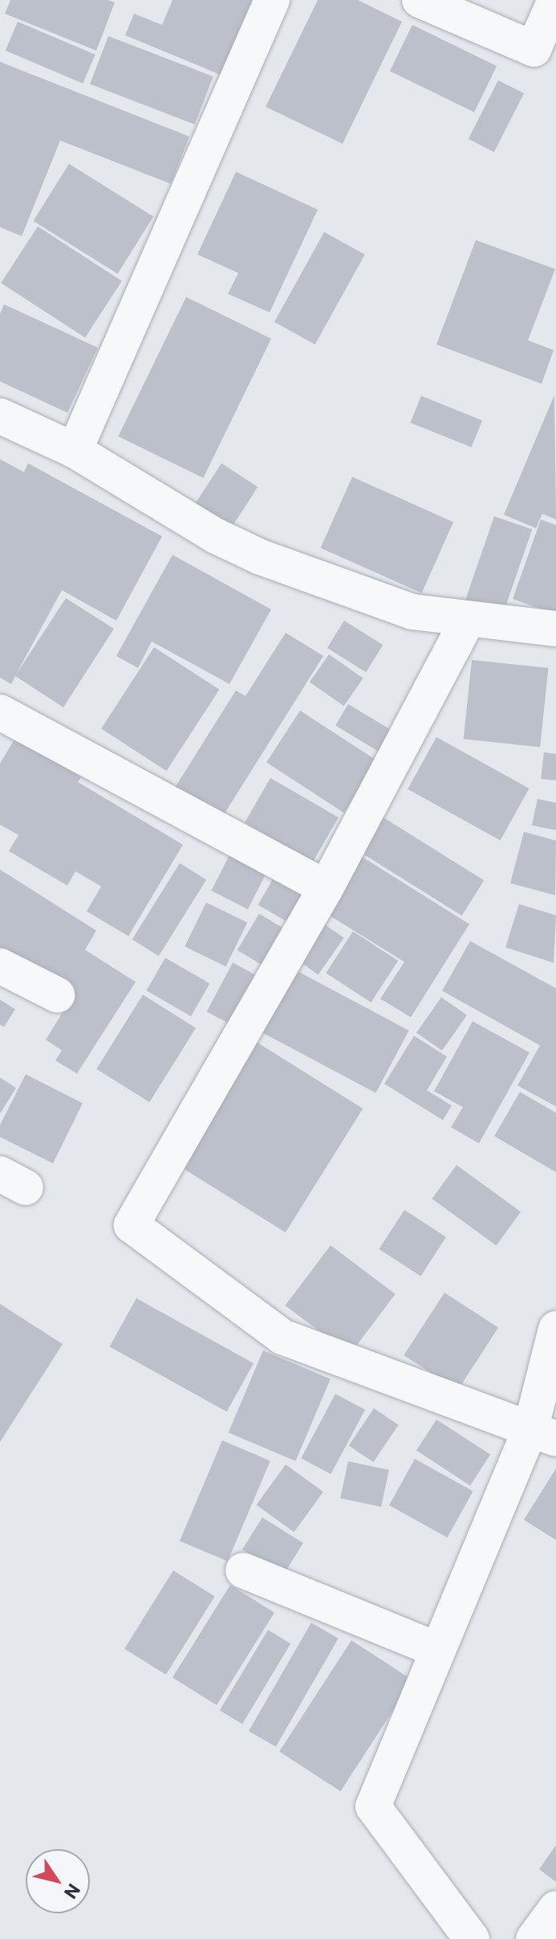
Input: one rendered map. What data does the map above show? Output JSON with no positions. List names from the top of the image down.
{
  "north": "bottom right"
}
